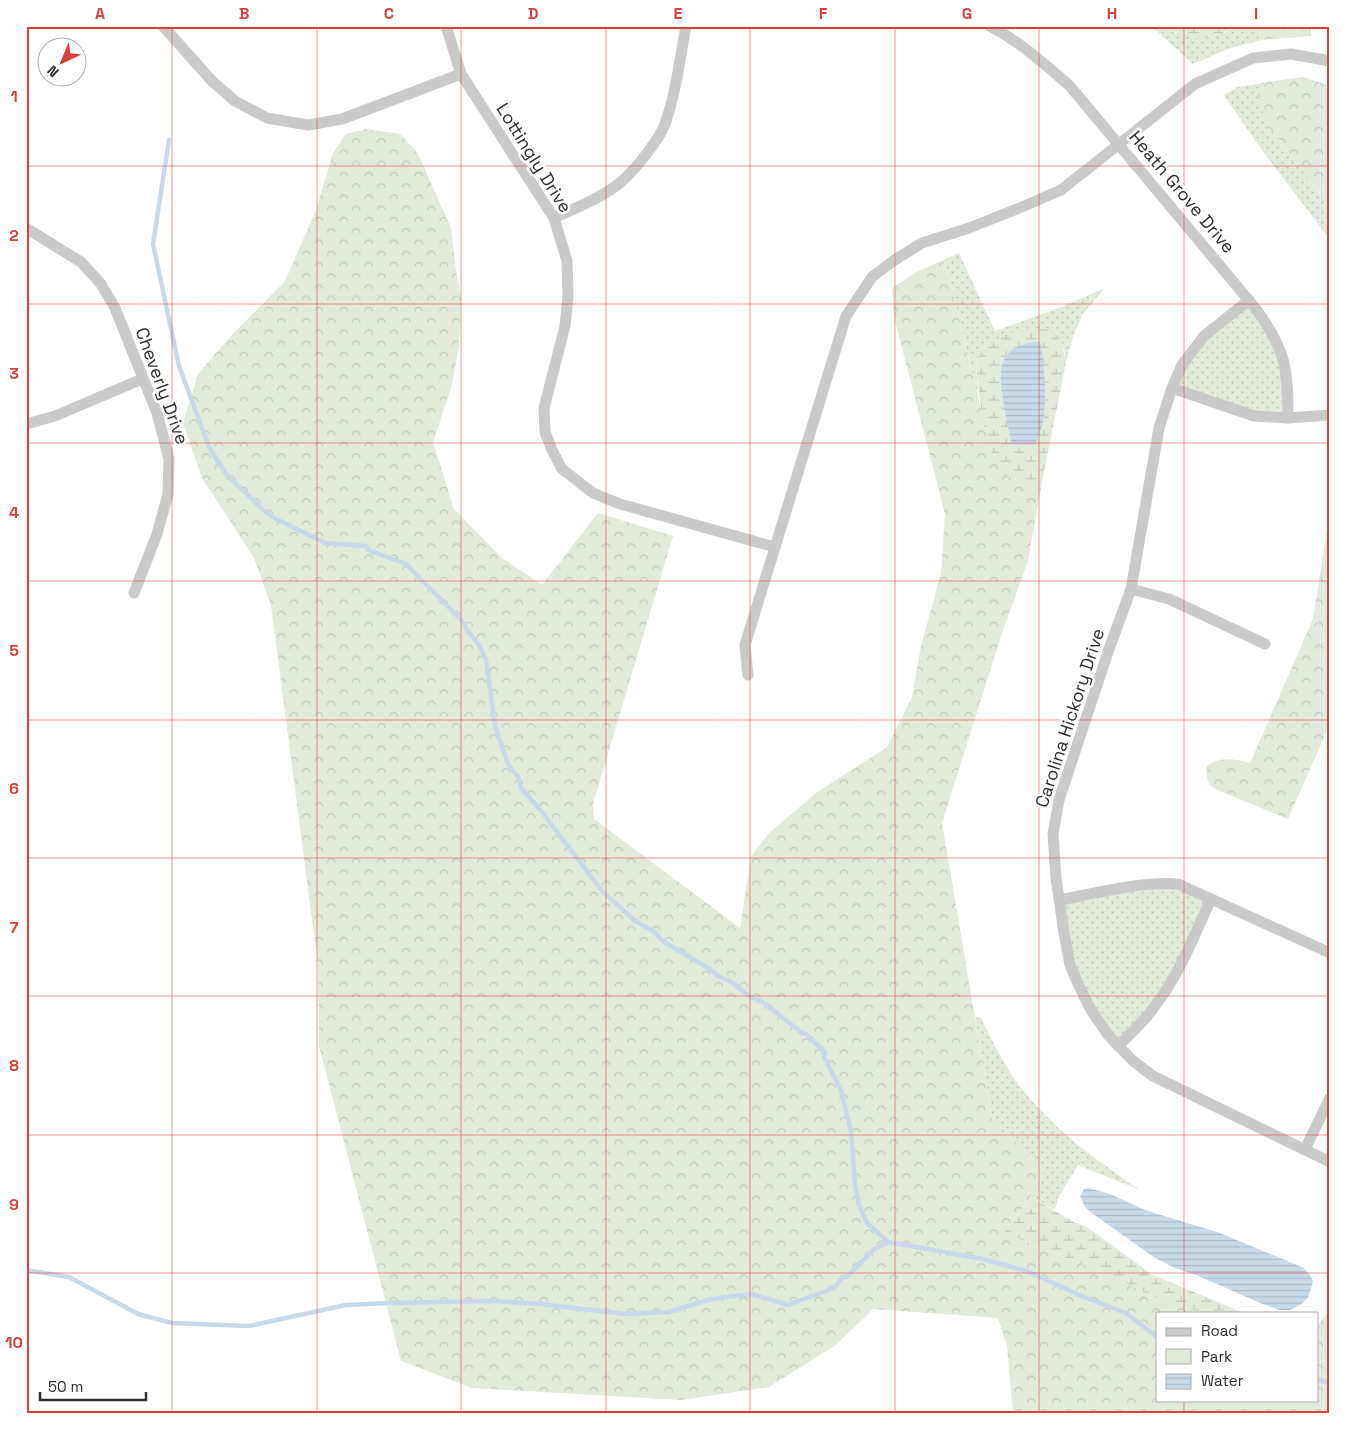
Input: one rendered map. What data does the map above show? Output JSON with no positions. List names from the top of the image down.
{
  "streets": {
    "street": [
      "Lottingly Drive",
      "Heath Grove Drive",
      "Cheverly Drive",
      "Carolina Hickory Drive"
    ]
  },
  "crossings": [
    ["Heath Grove Drive", "Carolina Hickory Drive"]
  ],
  "legend": ["Road", "Park", "Water"],
  "scale_bar": "50 m",
  "north": "bottom left",
  "grid": {
    "columns": [
      "A",
      "B",
      "C",
      "D",
      "E",
      "F",
      "G",
      "H",
      "I"
    ],
    "rows": [
      "1",
      "2",
      "3",
      "4",
      "5",
      "6",
      "7",
      "8",
      "9",
      "10"
    ]
  }
}
